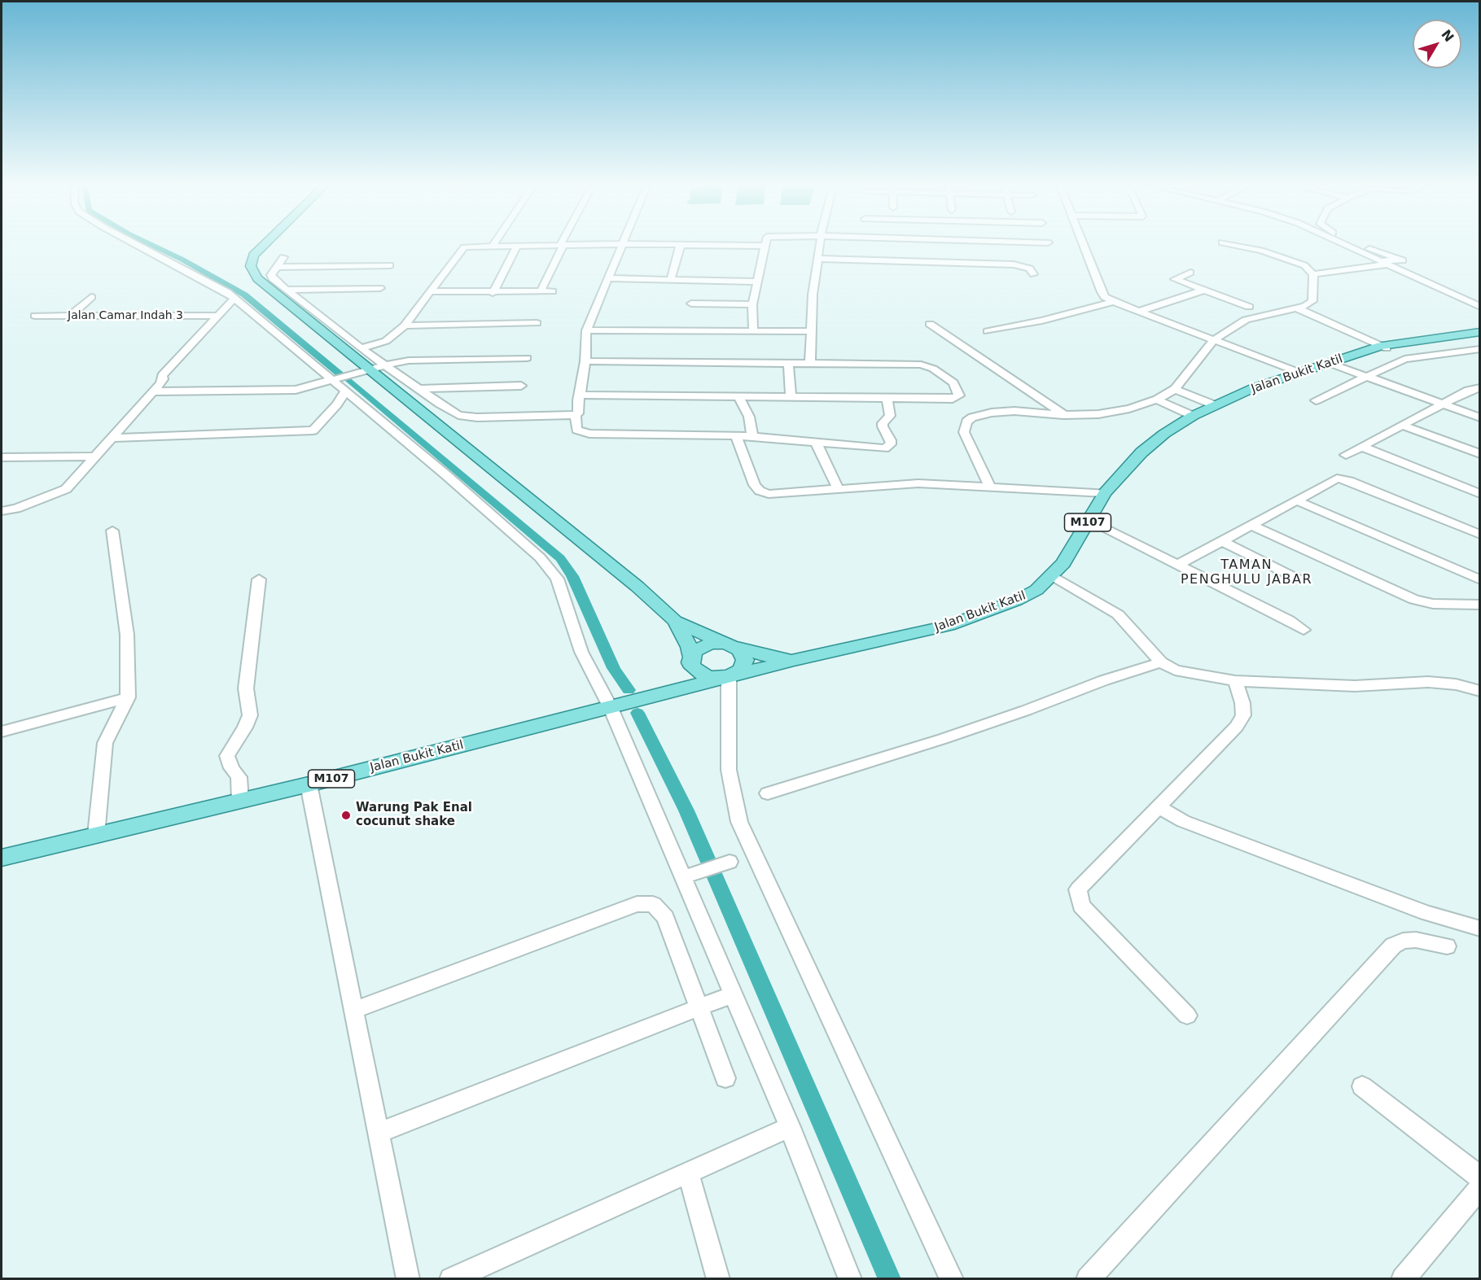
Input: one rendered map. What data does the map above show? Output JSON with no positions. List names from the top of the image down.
{
  "streets": {
    "main road": ["Jalan Bukit Katil", "M107"],
    "street": ["Jalan Camar Indah 3"]
  },
  "crossings": [
    ["Jalan Bukit Katil", "M107"]
  ],
  "districts": ["TAMAN PENGHULU JABAR"],
  "places": ["Warung Pak Enal cocunut shake"],
  "north": "top right"
}
